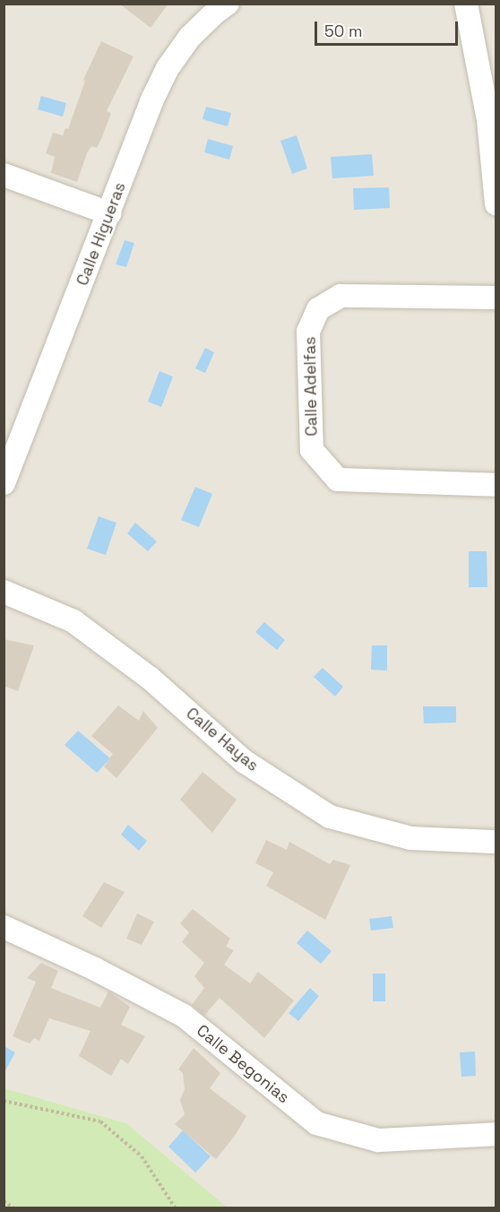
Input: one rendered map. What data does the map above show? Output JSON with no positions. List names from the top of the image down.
{
  "streets": {
    "street": [
      "Calle Higueras",
      "Calle Adelfas",
      "Calle Hayas",
      "Calle Begonias"
    ]
  },
  "scale_bar": "50 m"
}
